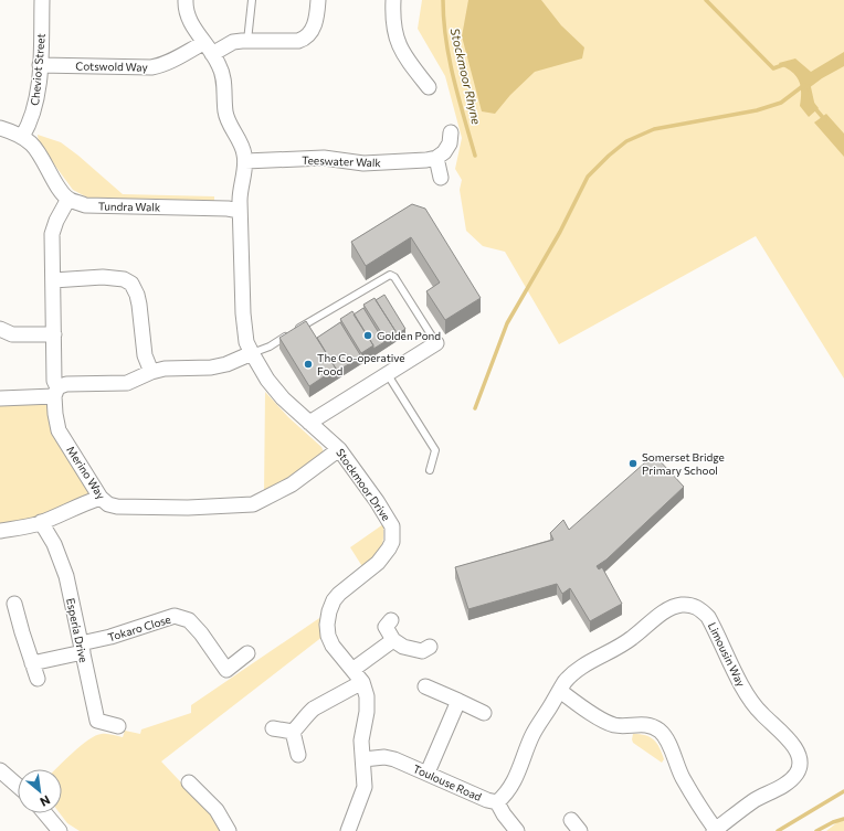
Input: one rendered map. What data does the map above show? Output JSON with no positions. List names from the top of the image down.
{
  "streets": {
    "street": [
      "Cotswold Way",
      "Cheviot Street",
      "Teeswater Walk",
      "Tundra Walk",
      "Merino Way",
      "Stockmoor Drive",
      "Tokaro Close",
      "Esperia Drive",
      "Limousin Way",
      "Toulouse Road"
    ]
  },
  "crossings": [
    ["Cotswold Way", "Cheviot Street"],
    ["Teeswater Walk", "Stockmoor Drive"],
    ["Tundra Walk", "Merino Way"],
    ["Tundra Walk", "Stockmoor Drive"],
    ["Merino Way", "Stockmoor Drive"],
    ["Stockmoor Drive", "Toulouse Road"],
    ["Tokaro Close", "Esperia Drive"],
    ["Limousin Way", "Toulouse Road"]
  ],
  "water": ["Stockmoor Rhyne"],
  "places": ["Golden Pond", "The Co-operative Food", "Somerset Bridge Primary School"],
  "north": "bottom right"
}
